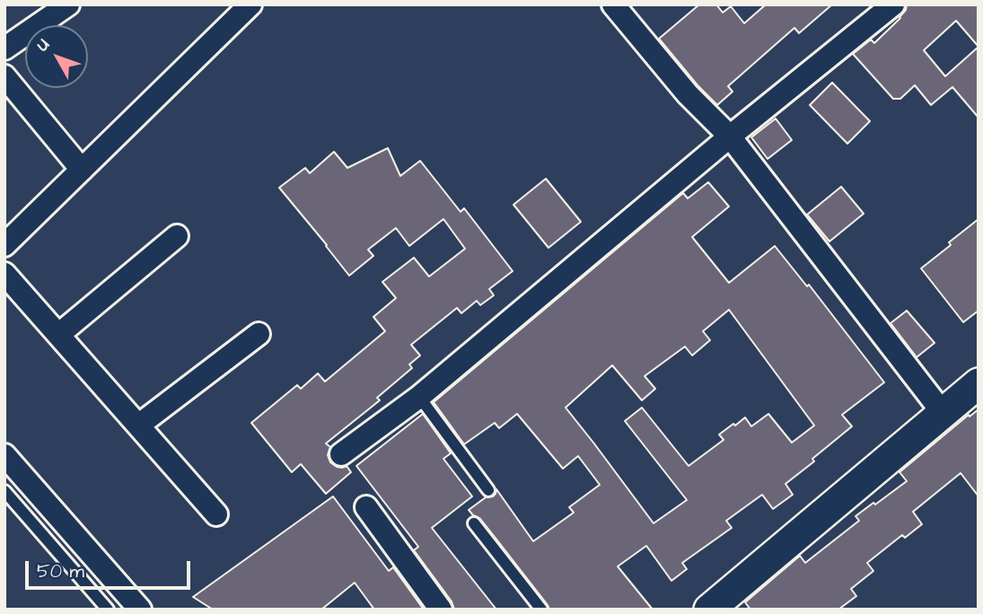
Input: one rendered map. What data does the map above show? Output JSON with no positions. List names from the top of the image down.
{
  "scale_bar": "50 m",
  "north": "top left"
}
